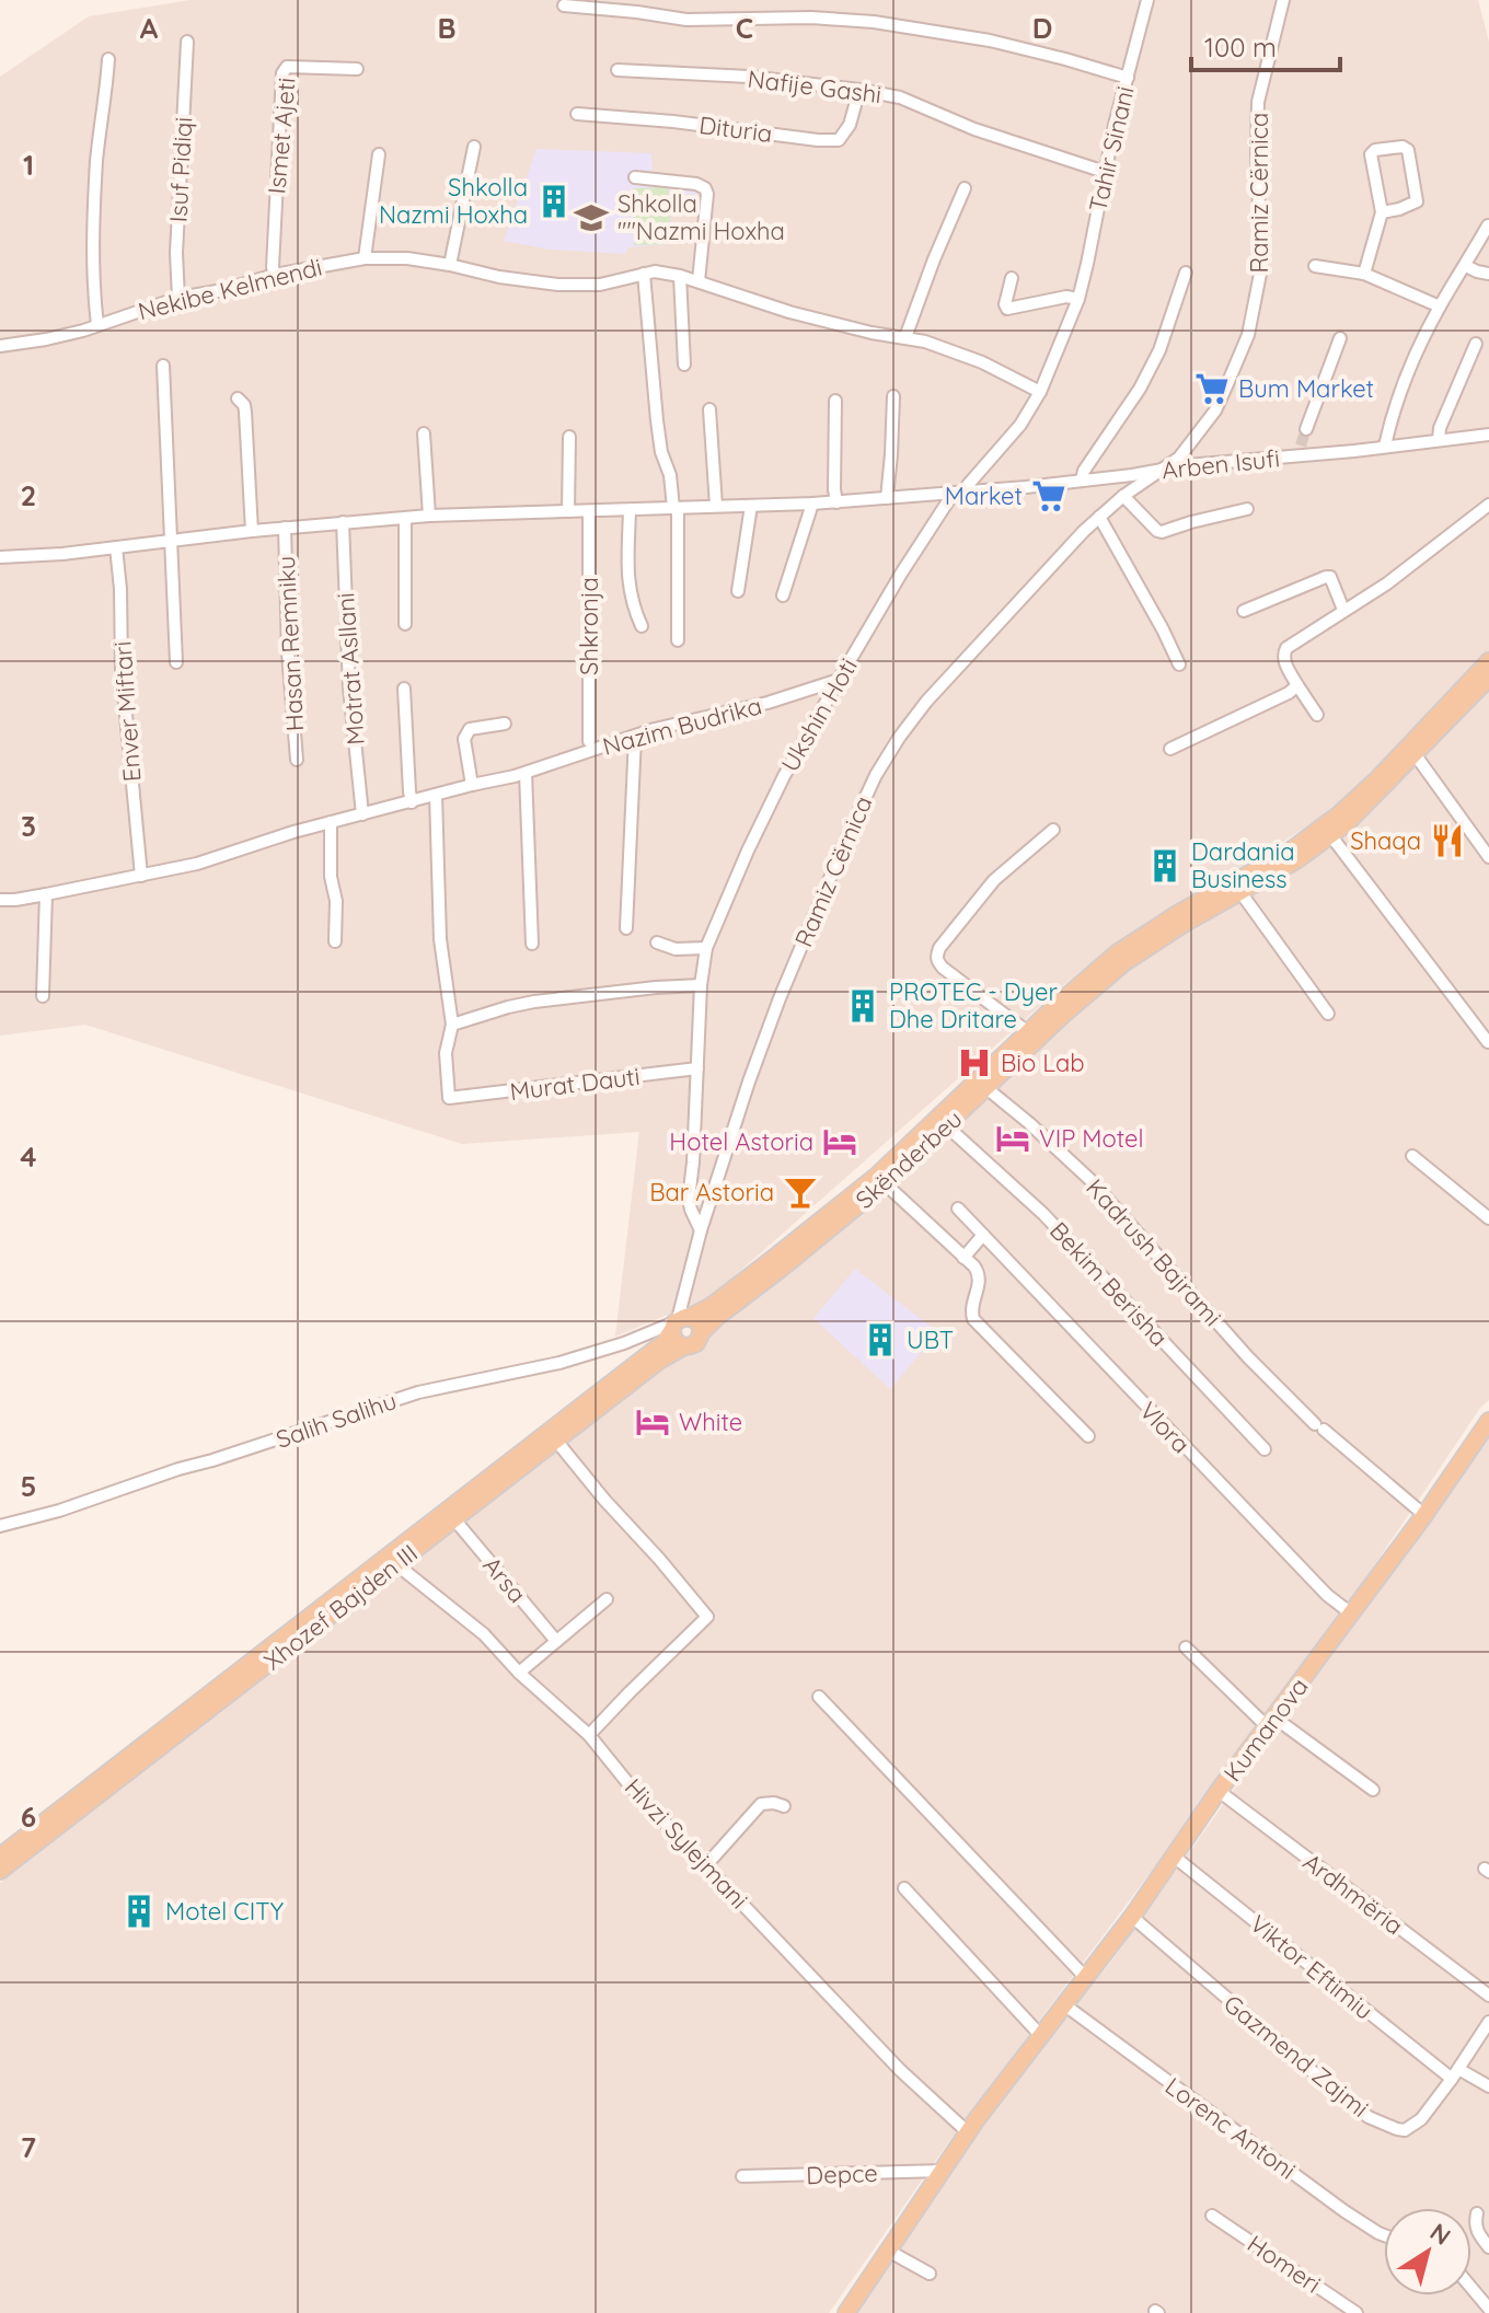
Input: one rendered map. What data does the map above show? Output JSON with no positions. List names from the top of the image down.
{
  "streets": {
    "main road": ["Skënderbeu", "Xhozef Bajden III", "Kumanova"],
    "street": [
      "Nafije Gashi",
      "Dituria",
      "Ismet Ajeti",
      "Tahir Sinani",
      "Isuf Pidiqi",
      "Ramiz Cërnica",
      "Nekibe Kelmendi",
      "Arben Isufi",
      "Shkronja",
      "Hasan Remniku",
      "Motrat Asllani",
      "Enver Miftari",
      "Ukshin Hoti",
      "Nazim Budrika",
      "Murat Dauti",
      "Kadrush Bajrami",
      "Bekim Berisha",
      "Salih Salihu",
      "Vlora",
      "Arsa",
      "Hivzi Sylejmani",
      "Ardhmëria",
      "Viktor Eftimiu",
      "Gazmend Zajmi",
      "Lorenc Antoni",
      "Depce",
      "Homeri"
    ]
  },
  "crossings": [
    ["Nafije Gashi", "Dituria"],
    ["Nafije Gashi", "Tahir Sinani"],
    ["Ismet Ajeti", "Nekibe Kelmendi"],
    ["Tahir Sinani", "Nekibe Kelmendi"],
    ["Tahir Sinani", "Arben Isufi"],
    ["Isuf Pidiqi", "Nekibe Kelmendi"],
    ["Ramiz Cërnica", "Arben Isufi"],
    ["Ramiz Cërnica", "Ukshin Hoti"],
    ["Ramiz Cërnica", "Skënderbeu"],
    ["Ramiz Cërnica", "Salih Salihu"],
    ["Ramiz Cërnica", "Xhozef Bajden III"],
    ["Arben Isufi", "Hasan Remniku"],
    ["Arben Isufi", "Ukshin Hoti"],
    ["Shkronja", "Hasan Remniku"],
    ["Hasan Remniku", "Motrat Asllani"],
    ["Hasan Remniku", "Enver Miftari"],
    ["Hasan Remniku", "Ukshin Hoti"],
    ["Motrat Asllani", "Nazim Budrika"],
    ["Enver Miftari", "Nazim Budrika"],
    ["Ukshin Hoti", "Nazim Budrika"],
    ["Ukshin Hoti", "Murat Dauti"],
    ["Skënderbeu", "Kadrush Bajrami"],
    ["Skënderbeu", "Bekim Berisha"],
    ["Skënderbeu", "Salih Salihu"],
    ["Skënderbeu", "Xhozef Bajden III"],
    ["Kadrush Bajrami", "Kumanova"],
    ["Salih Salihu", "Xhozef Bajden III"],
    ["Vlora", "Kumanova"],
    ["Arsa", "Xhozef Bajden III"],
    ["Xhozef Bajden III", "Hivzi Sylejmani"],
    ["Kumanova", "Hivzi Sylejmani"],
    ["Kumanova", "Ardhmëria"],
    ["Kumanova", "Viktor Eftimiu"],
    ["Kumanova", "Gazmend Zajmi"],
    ["Kumanova", "Lorenc Antoni"],
    ["Kumanova", "Depce"],
    ["Viktor Eftimiu", "Gazmend Zajmi"]
  ],
  "places": {
    "building": [
      "Shkolla Nazmi Hoxha",
      "Dardania Business",
      "PROTEC - Dyer Dhe Dritare",
      "UBT",
      "Motel CITY"
    ],
    "school or university": ["Shkolla \"\"Nazmi Hoxha"],
    "supermarket": ["Bum Market", "Market"],
    "restaurant": ["Shaqa"],
    "hospital": ["Bio Lab"],
    "hotel": ["VIP Motel", "Hotel Astoria", "White"],
    "bar": ["Bar Astoria"]
  },
  "scale_bar": "100 m",
  "north": "top right",
  "grid": {
    "columns": [
      "A",
      "B",
      "C",
      "D"
    ],
    "rows": [
      "1",
      "2",
      "3",
      "4",
      "5",
      "6",
      "7"
    ]
  }
}
